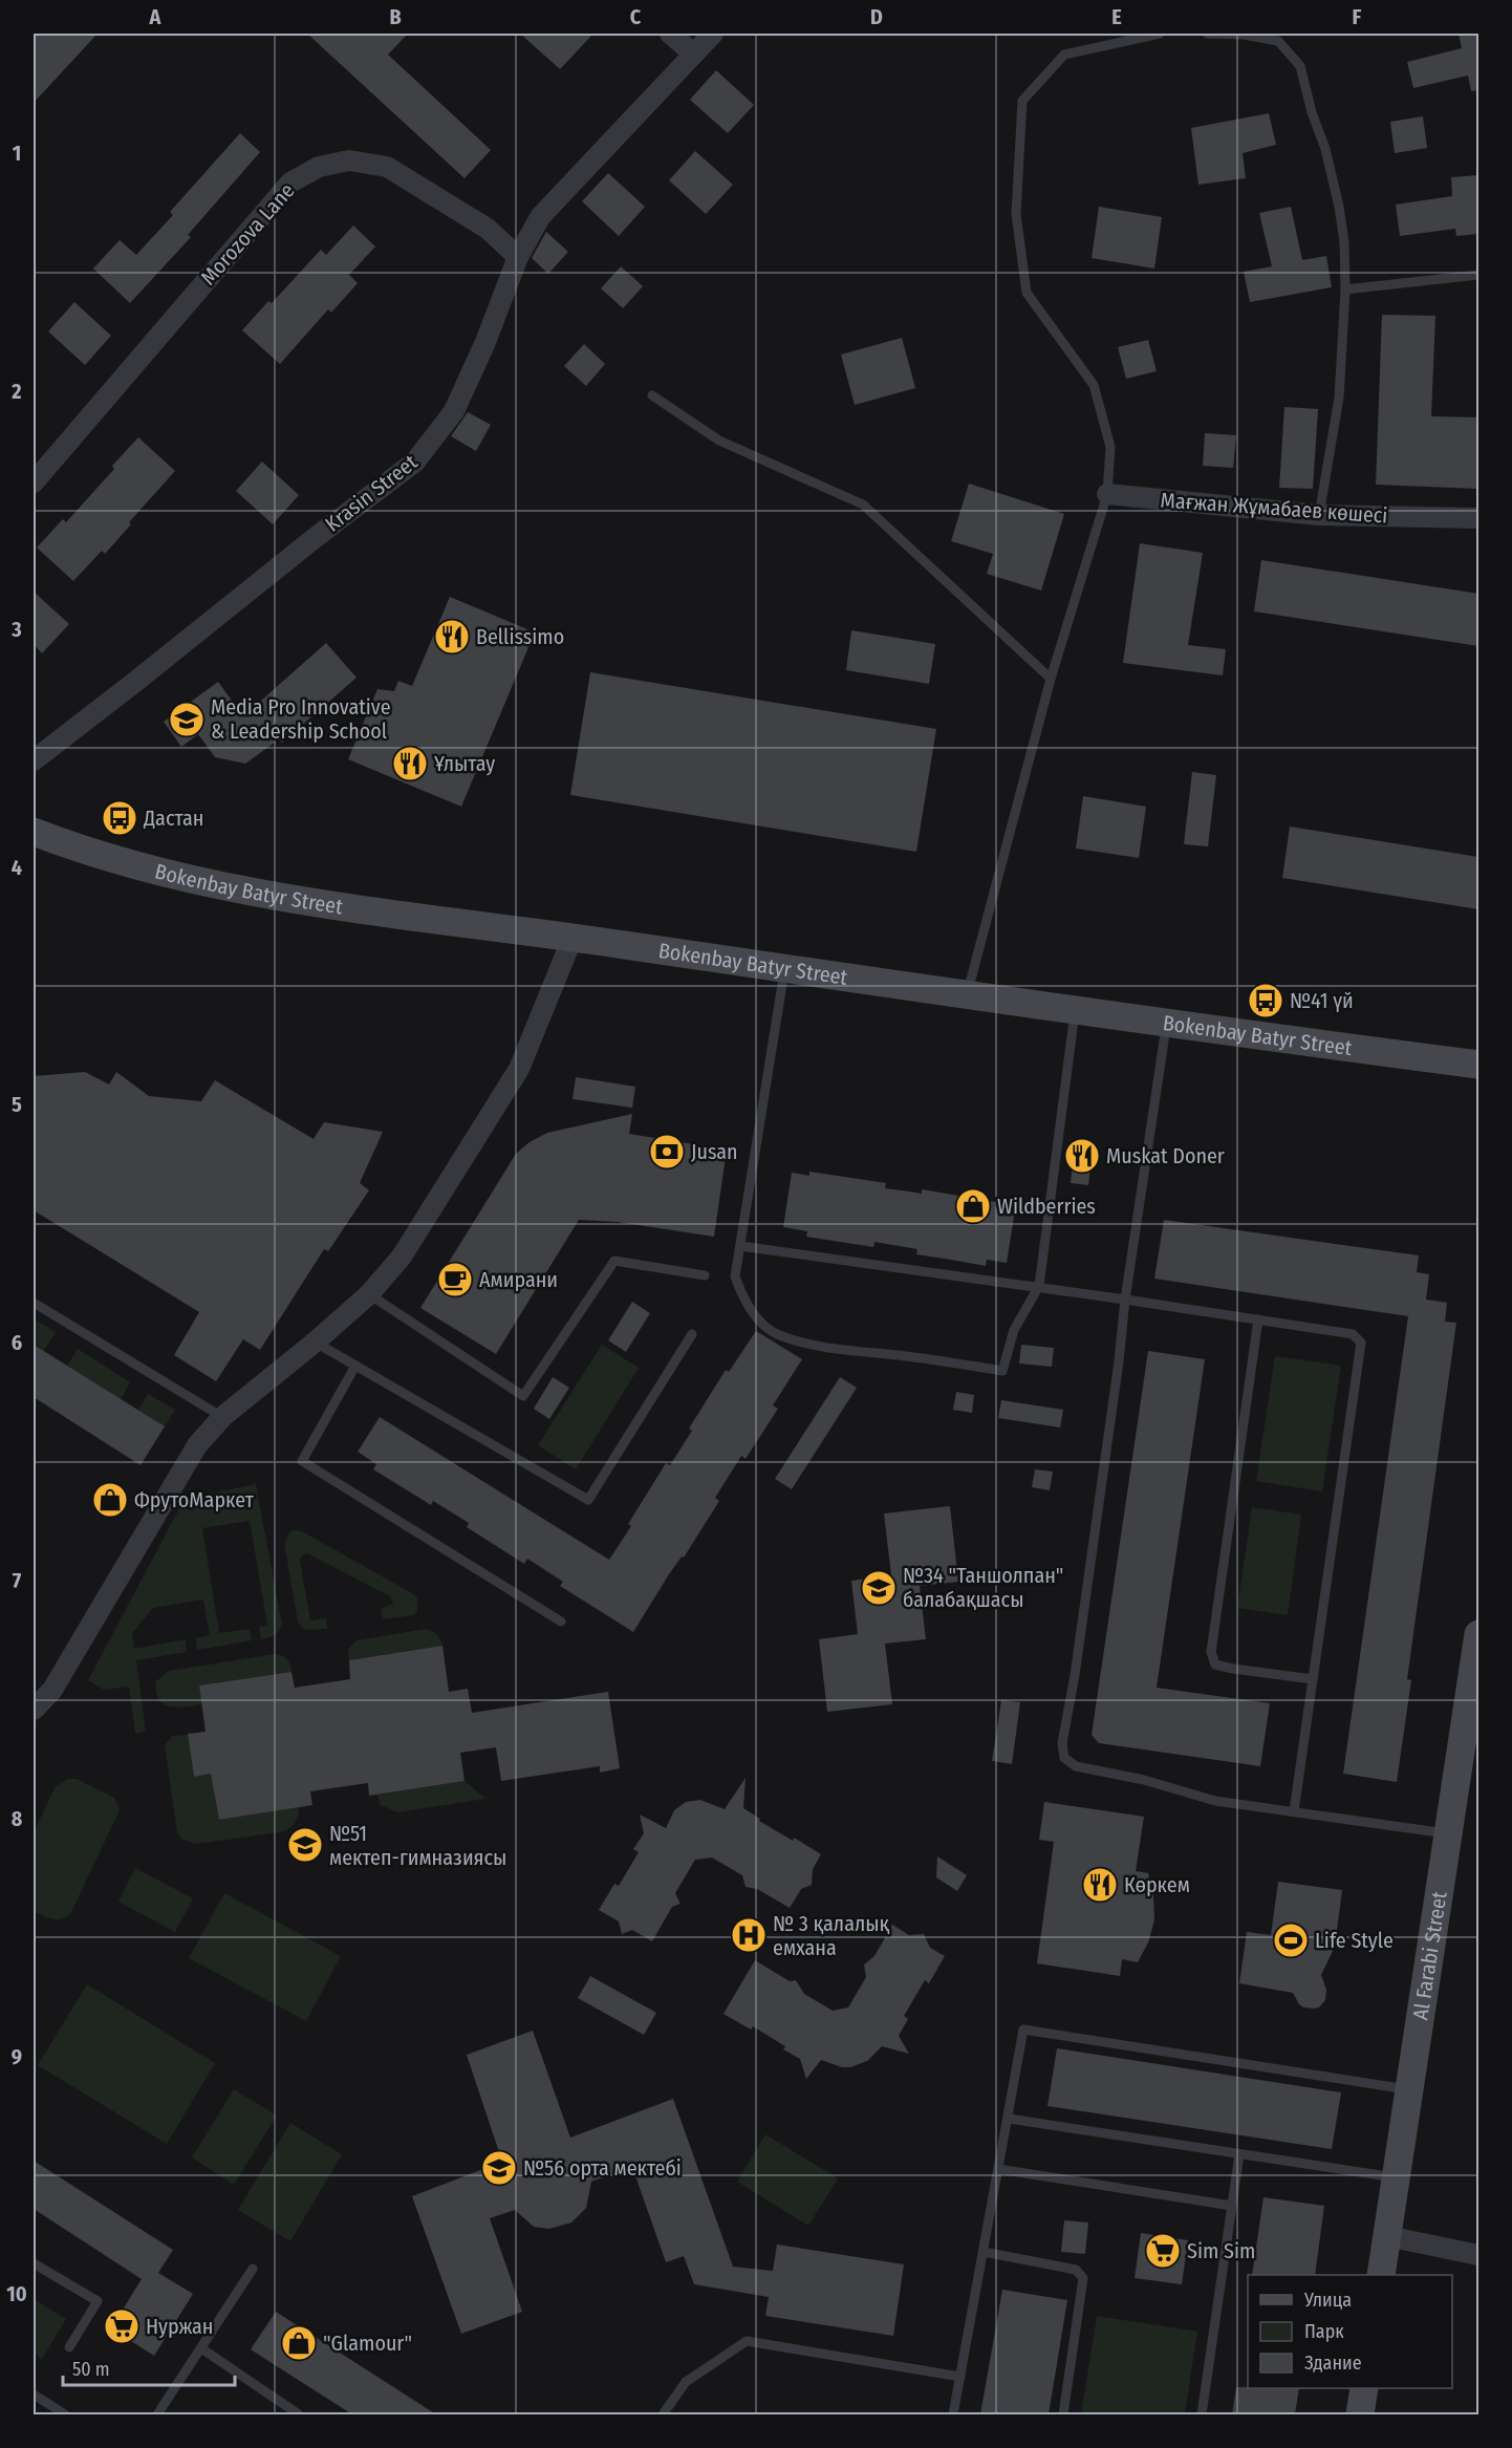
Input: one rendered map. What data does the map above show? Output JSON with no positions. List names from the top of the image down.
{
  "streets": {
    "main road": ["Bokenbay Batyr Street", "Al Farabi Street"],
    "street": ["Morozova Lane", "Krasin Street", "Мағжан Жұмабаев көшесі"]
  },
  "crossings": [
    ["Morozova Lane", "Krasin Street"]
  ],
  "places": {
    "restaurant": [
      "Bellissimo",
      "Ұлытау",
      "Muskat Doner",
      "Көркем"
    ],
    "school or university": [
      "Media Pro Innovative & Leadership School",
      "№34 \"Таншолпан\" балабақшасы",
      "№51 мектеп-гимназиясы",
      "№56 орта мектебі"
    ],
    "bus stop": ["Дастан", "№41 үй"],
    "bank": ["Jusan"],
    "shop": ["Wildberries", "ФрутоМаркет", "\"Glamour\""],
    "cafe": ["Амирани"],
    "hospital": ["№ 3 қалалық емхана"],
    "sports": ["Life Style"],
    "supermarket": ["Sim Sim", "Нуржан"]
  },
  "legend": ["Улица", "Парк", "Здание"],
  "scale_bar": "50 m",
  "grid": {
    "columns": [
      "A",
      "B",
      "C",
      "D",
      "E",
      "F"
    ],
    "rows": [
      "1",
      "2",
      "3",
      "4",
      "5",
      "6",
      "7",
      "8",
      "9",
      "10"
    ]
  }
}
